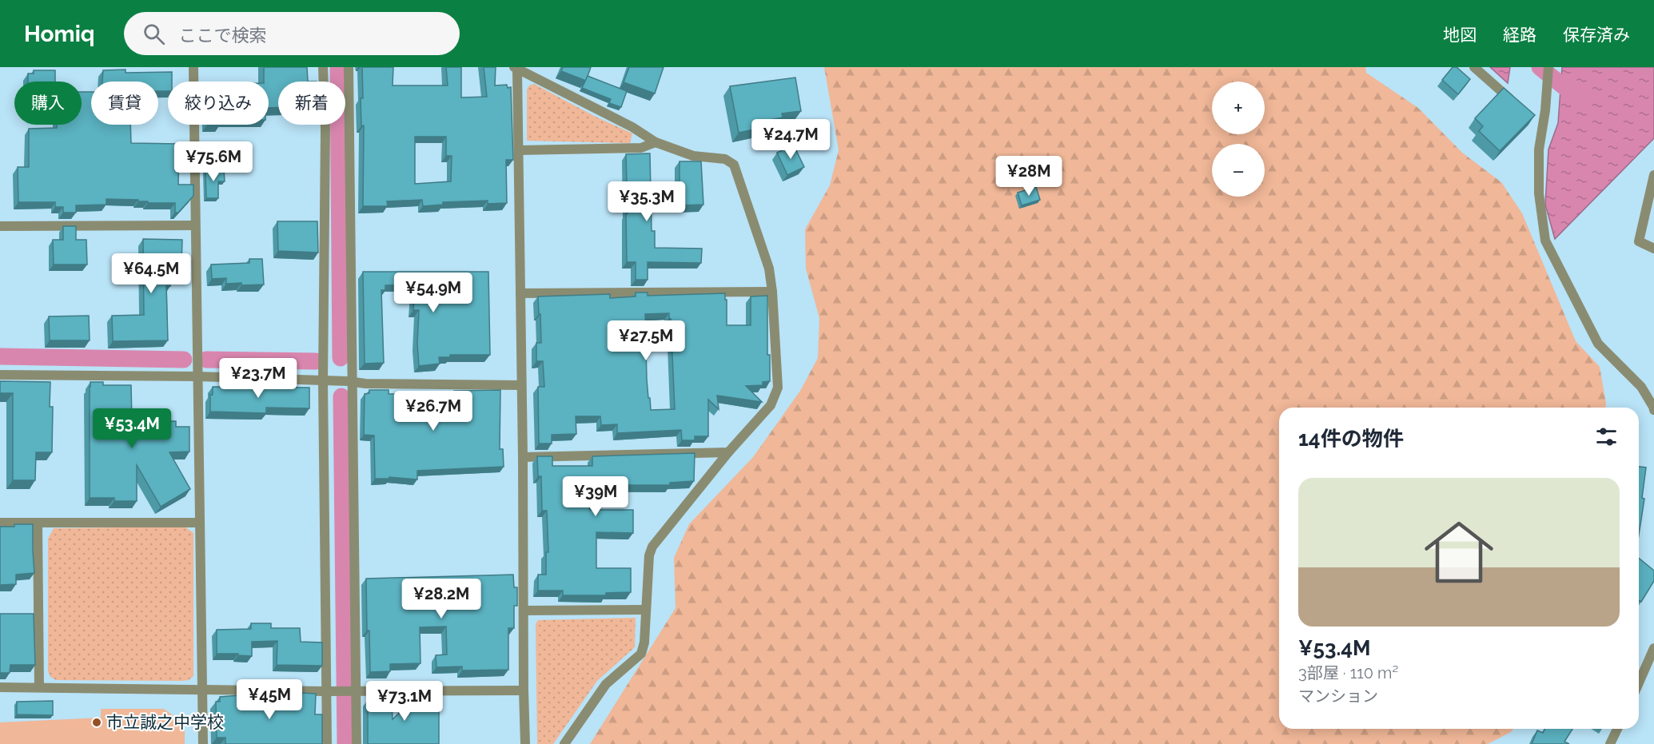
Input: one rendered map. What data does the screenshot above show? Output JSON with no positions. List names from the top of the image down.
{
  "places": ["市立誠之中学校"],
  "page": {
    "header": "Homiq",
    "search": "ここで検索",
    "nav": ["地図", "経路", "保存済み"],
    "map_buttons": ["+", "−"],
    "chip": [
      "購入",
      "賃貸",
      "絞り込み",
      "新着"
    ],
    "price": [
      "¥24.7M",
      "¥75.6M",
      "¥28M",
      "¥35.3M",
      "¥64.5M",
      "¥54.9M",
      "¥27.5M",
      "¥23.7M",
      "¥26.7M",
      "¥53.4M",
      "¥39M",
      "¥28.2M",
      "¥45M",
      "¥73.1M"
    ],
    "heading": "14件の物件",
    "list": [
      {
        "name": "¥53.4M",
        "note": "3部屋 · 110 m² · マンション"
      }
    ]
  }
}
